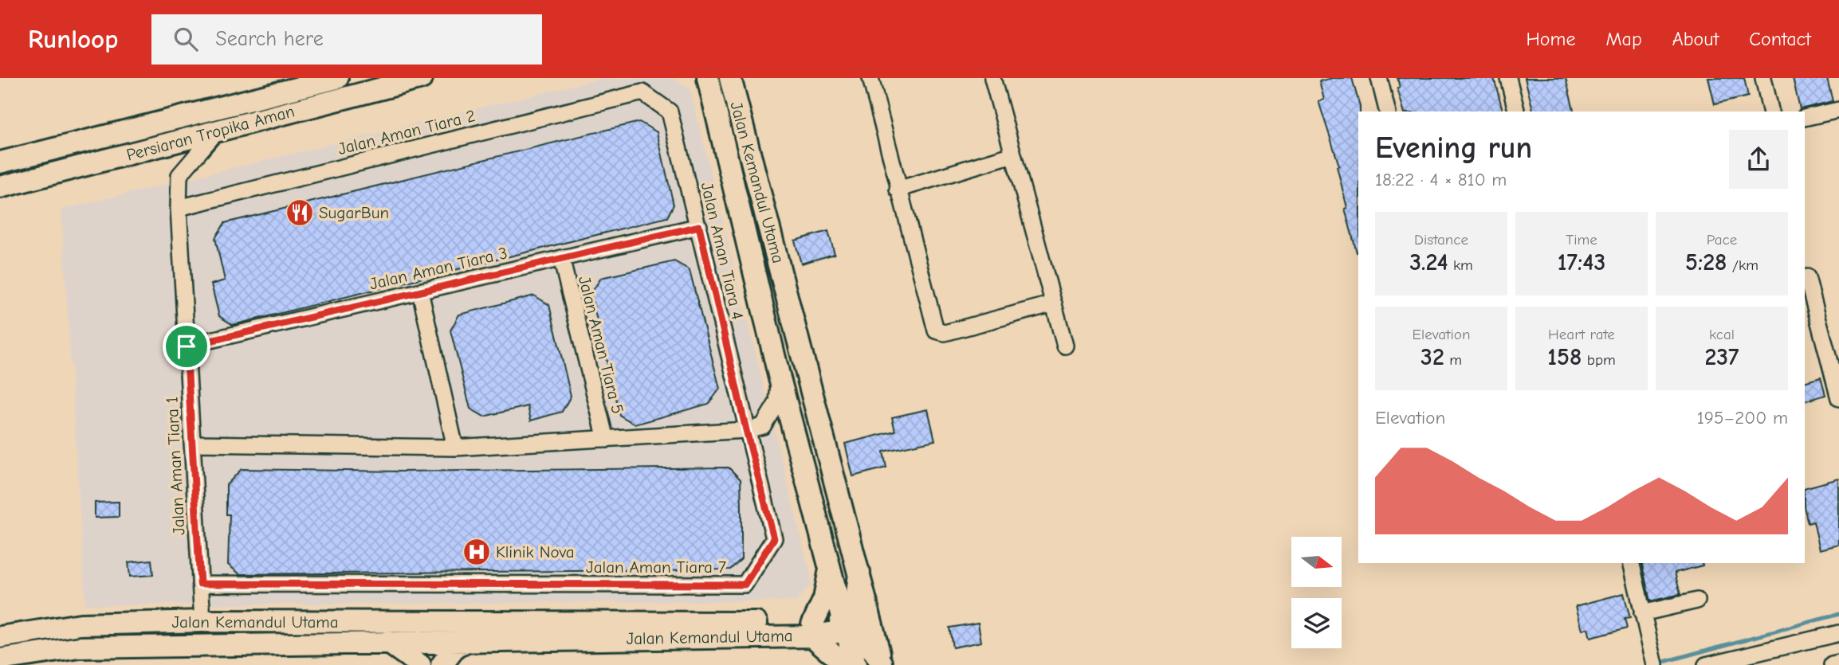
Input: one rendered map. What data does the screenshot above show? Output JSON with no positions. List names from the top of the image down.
{
  "streets": {
    "street": [
      "Jalan Aman Tiara 2",
      "Persiaran Tropika Aman",
      "Jalan Kemandul Utama",
      "Jalan Aman Tiara 4",
      "Jalan Aman Tiara 3",
      "Jalan Aman Tiara 5",
      "Jalan Aman Tiara 1",
      "Jalan Aman Tiara 7"
    ]
  },
  "crossings": [
    ["Jalan Aman Tiara 2", "Jalan Aman Tiara 4"],
    ["Jalan Aman Tiara 2", "Jalan Aman Tiara 1"],
    ["Persiaran Tropika Aman", "Jalan Aman Tiara 1"],
    ["Jalan Kemandul Utama", "Jalan Aman Tiara 1"],
    ["Jalan Aman Tiara 4", "Jalan Aman Tiara 3"],
    ["Jalan Aman Tiara 4", "Jalan Aman Tiara 7"],
    ["Jalan Aman Tiara 3", "Jalan Aman Tiara 5"],
    ["Jalan Aman Tiara 3", "Jalan Aman Tiara 1"],
    ["Jalan Aman Tiara 1", "Jalan Aman Tiara 7"]
  ],
  "places": {
    "restaurant": ["SugarBun"],
    "hospital": ["Klinik Nova"]
  },
  "north": "right",
  "page": {
    "header": "Runloop",
    "search": "Search here",
    "nav": [
      "Home",
      "Map",
      "About",
      "Contact"
    ],
    "heading": ["Evening run", "18:22 · 4 × 810 m"],
    "stats": [
      ["Distance", "3.24 km"],
      ["Time", "17:43"],
      ["Pace", "5:28 /km"],
      ["Elevation", "32 m"],
      ["Heart rate", "158 bpm"],
      ["kcal", "237"]
    ],
    "chart": ["Elevation", "195–200 m"]
  }
}
